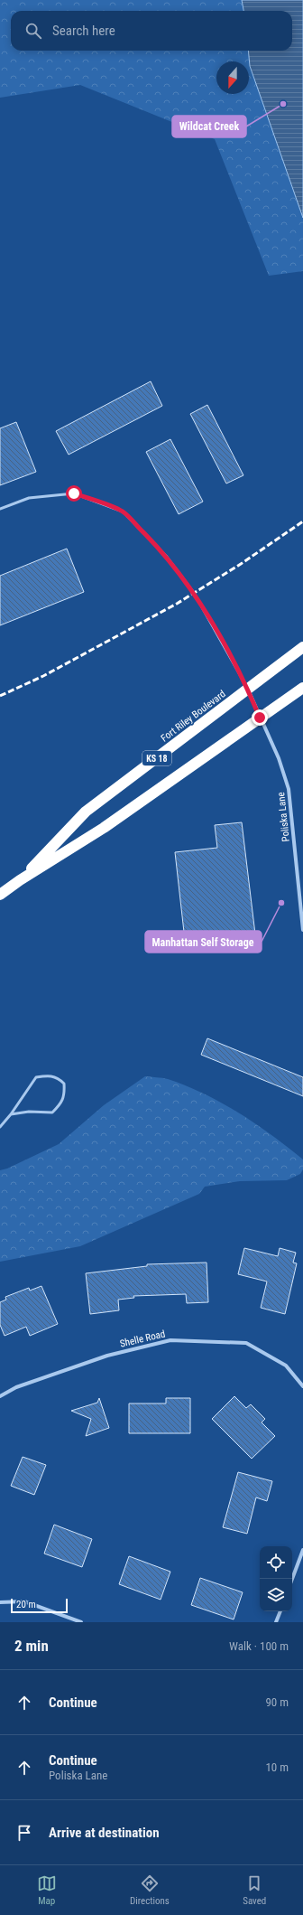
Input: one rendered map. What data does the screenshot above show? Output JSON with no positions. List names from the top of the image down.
{
  "streets": {
    "highway": ["Fort Riley Boulevard", "KS 18"],
    "street": ["Poliska Lane", "Shelle Road"]
  },
  "crossings": [
    ["Fort Riley Boulevard", "Poliska Lane"]
  ],
  "places": ["Wildcat Creek", "Manhattan Self Storage"],
  "scale_bar": "20 m",
  "north": "bottom",
  "page": {
    "search": "Search here",
    "scale": "20 m",
    "heading": ["2 min", "Walk · 100 m"],
    "list": [
      ["Continue", "90 m"],
      ["Continue", "Poliska Lane", "10 m"],
      "Arrive at destination"
    ],
    "nav": ["Map", "Directions", "Saved"]
  }
}
